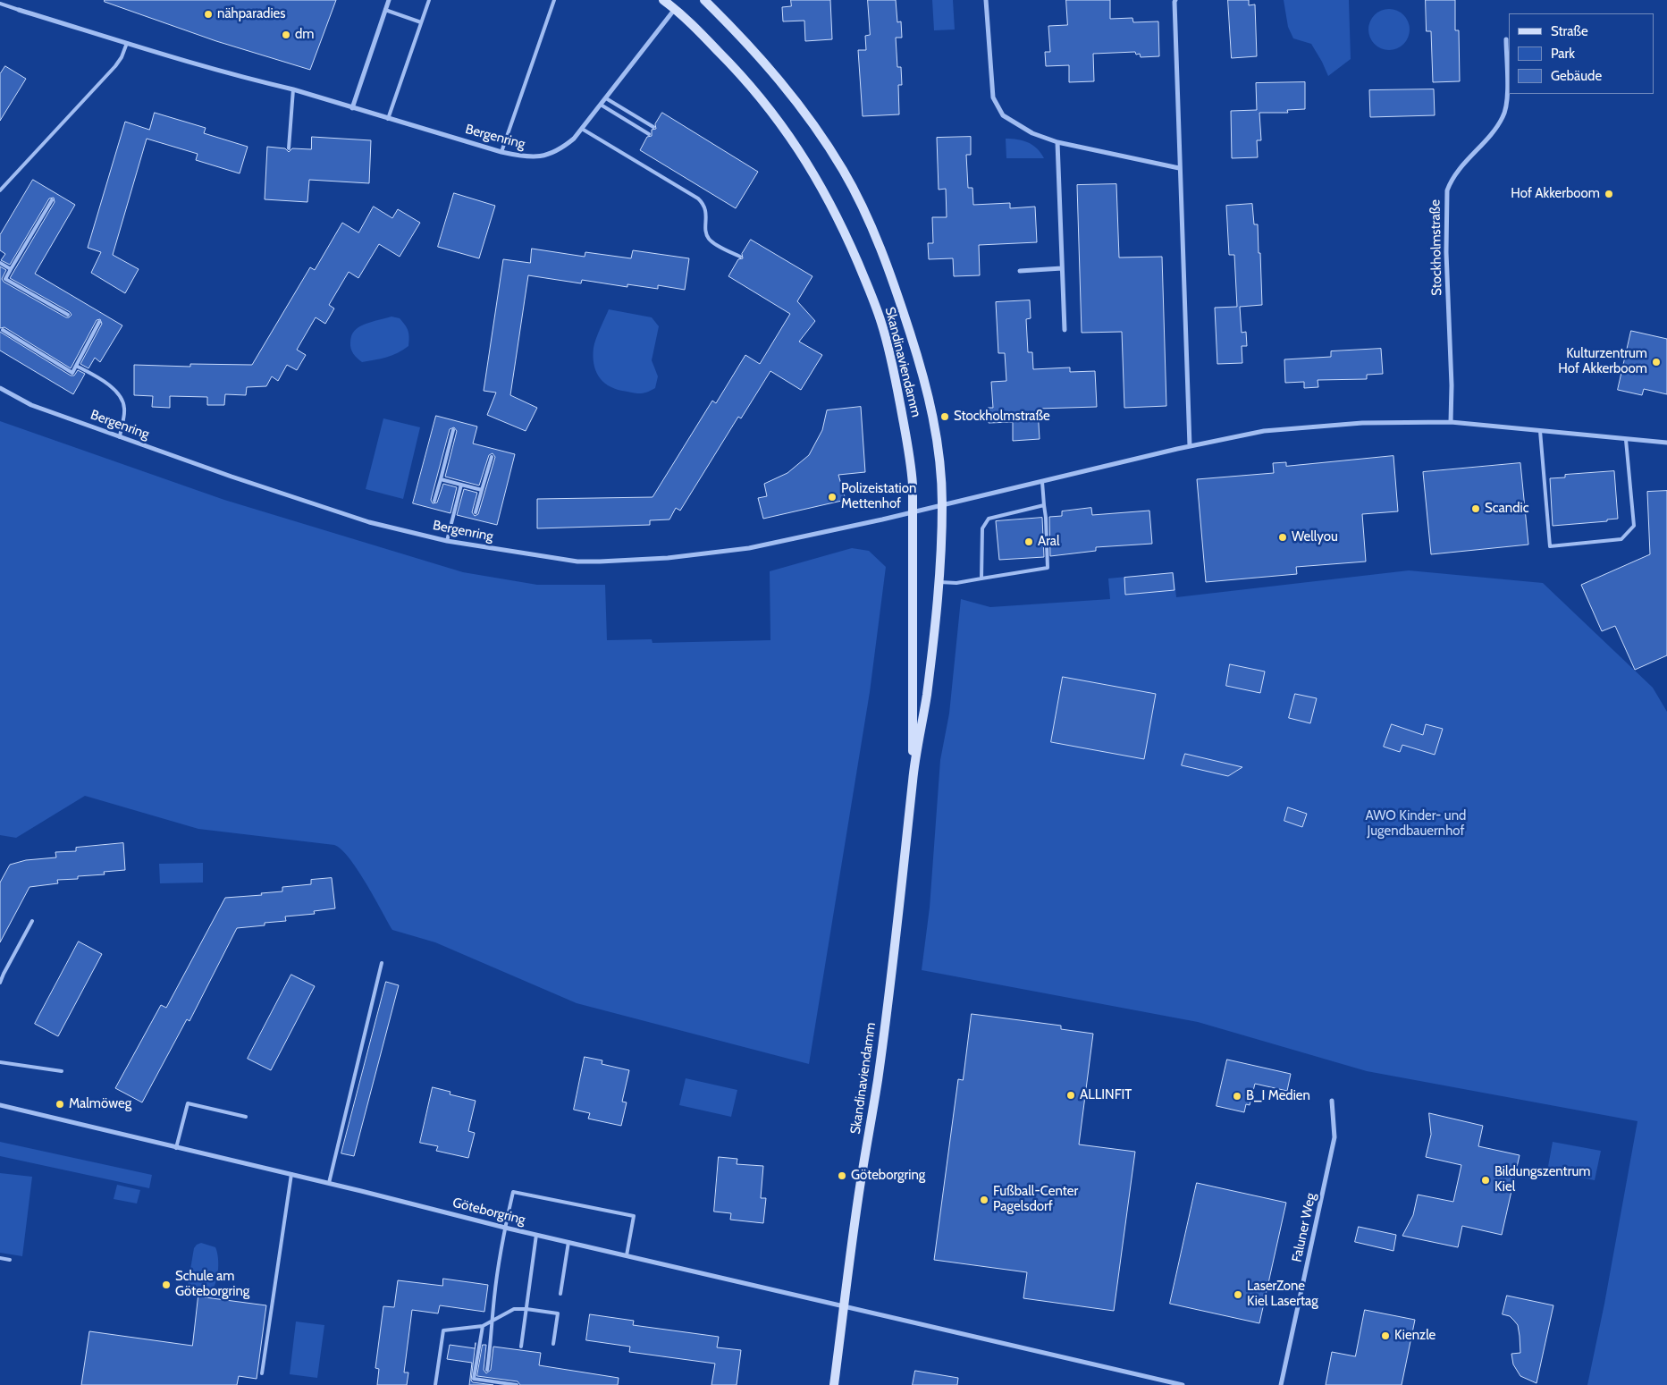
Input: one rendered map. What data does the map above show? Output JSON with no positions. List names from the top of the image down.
{
  "streets": {
    "main road": ["Skandinaviendamm"],
    "street": [
      "Bergenring",
      "Stockholmstraße",
      "Göteborgring",
      "Faluner Weg"
    ]
  },
  "crossings": [
    ["Bergenring", "Skandinaviendamm"],
    ["Skandinaviendamm", "Göteborgring"]
  ],
  "parks": ["AWO Kinder- und Jugendbauernhof"],
  "places": [
    "nähparadies",
    "dm",
    "Hof Akkerboom",
    "Kulturzentrum Hof Akkerboom",
    "Stockholmstraße",
    "Polizeistation Mettenhof",
    "Scandic",
    "Wellyou",
    "Aral",
    "ALLINFIT",
    "B_I Medien",
    "Malmöweg",
    "Göteborgring",
    "Bildungszentrum Kiel",
    "Fußball-Center Pagelsdorf",
    "Schule am Göteborgring",
    "LaserZone Kiel Lasertag",
    "Kienzle"
  ],
  "legend": ["Straße", "Park", "Gebäude"]
}
